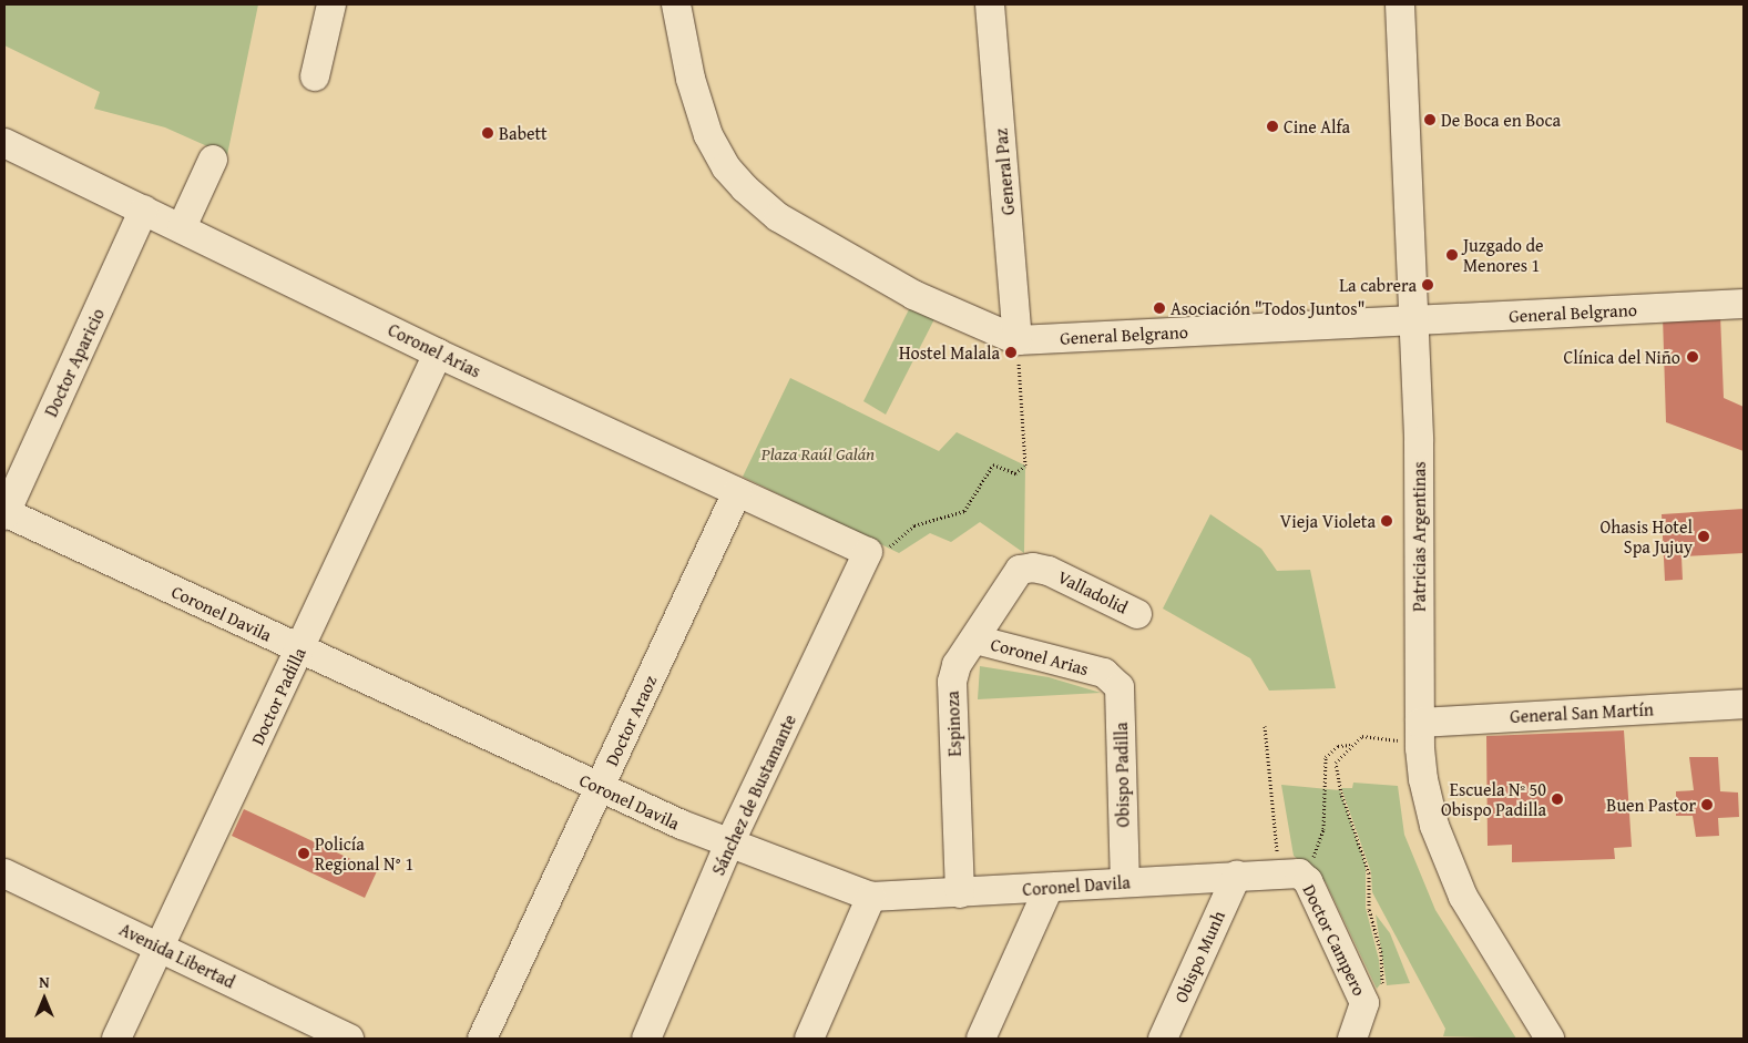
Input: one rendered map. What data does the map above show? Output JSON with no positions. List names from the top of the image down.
{
  "streets": {
    "street": [
      "General Paz",
      "General Belgrano",
      "Coronel Arias",
      "Doctor Aparicio",
      "Patricias Argentinas",
      "Valladolid",
      "Coronel Davila",
      "Doctor Padilla",
      "General San Martín",
      "Doctor Araoz",
      "Espinoza",
      "Obispo Padilla",
      "Sánchez de Bustamante",
      "Doctor Campero",
      "Avenida Libertad",
      "Obispo Munh"
    ]
  },
  "crossings": [
    ["General Paz", "General Belgrano"],
    ["General Belgrano", "Patricias Argentinas"],
    ["Coronel Arias", "Doctor Aparicio"],
    ["Coronel Arias", "Doctor Padilla"],
    ["Coronel Arias", "Doctor Araoz"],
    ["Coronel Arias", "Espinoza"],
    ["Coronel Arias", "Obispo Padilla"],
    ["Coronel Arias", "Sánchez de Bustamante"],
    ["Doctor Aparicio", "Coronel Davila"],
    ["Patricias Argentinas", "General San Martín"],
    ["Valladolid", "Espinoza"],
    ["Coronel Davila", "Doctor Padilla"],
    ["Coronel Davila", "Doctor Araoz"],
    ["Coronel Davila", "Espinoza"],
    ["Coronel Davila", "Obispo Padilla"],
    ["Coronel Davila", "Sánchez de Bustamante"],
    ["Coronel Davila", "Doctor Campero"],
    ["Coronel Davila", "Obispo Munh"],
    ["Doctor Padilla", "Avenida Libertad"]
  ],
  "parks": ["Plaza Raúl Galán"],
  "places": [
    "De Boca en Boca",
    "Cine Alfa",
    "Babett",
    "Juzgado de Menores 1",
    "La cabrera",
    "Asociación \"Todos Juntos\"",
    "Hostel Malala",
    "Clínica del Niño",
    "Vieja Violeta",
    "Ohasis Hotel Spa Jujuy",
    "Escuela Nº 50 Obispo Padilla",
    "Buen Pastor",
    "Policía Regional N° 1"
  ],
  "north": "top"
}
